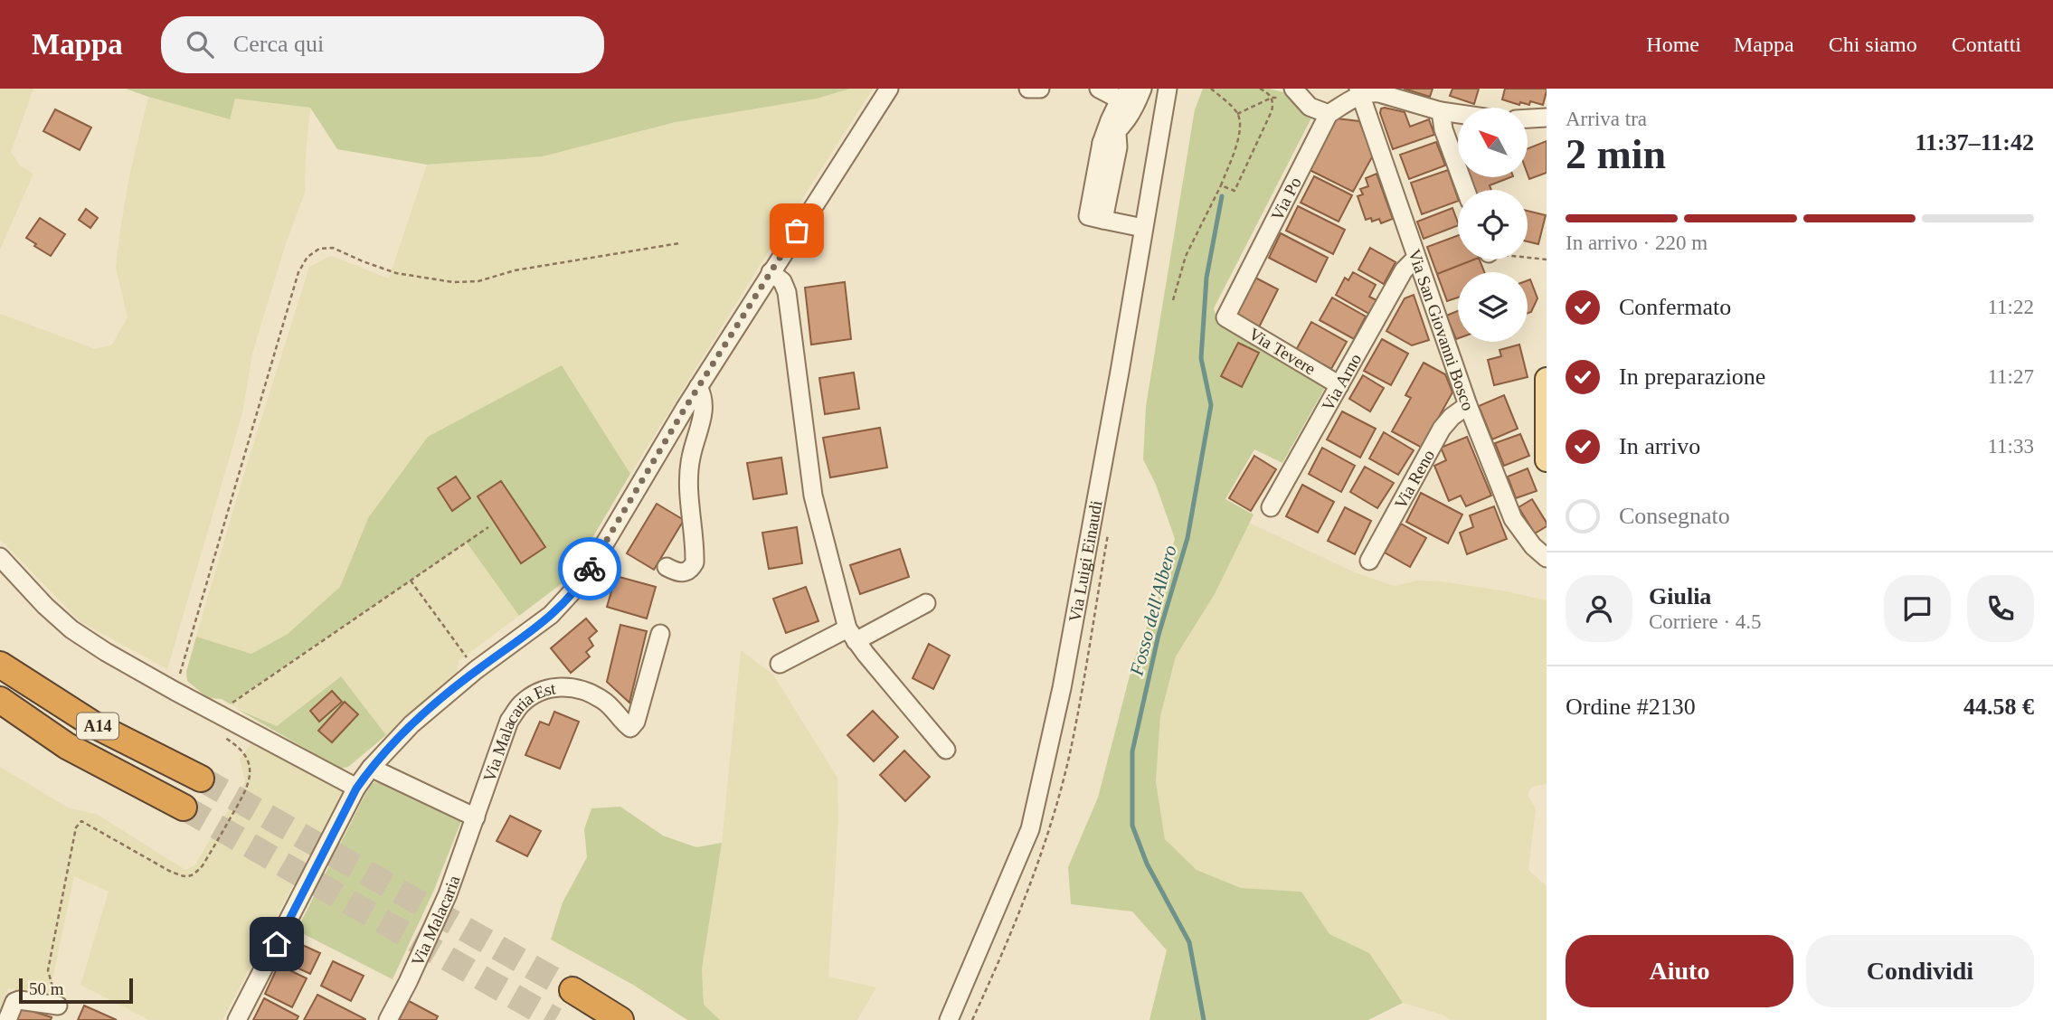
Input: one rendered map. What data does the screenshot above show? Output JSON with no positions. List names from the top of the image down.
{
  "streets": {
    "highway": ["A14"],
    "street": [
      "Via Po",
      "Via San Giovanni Bosco",
      "Via Tevere",
      "Via Arno",
      "Via Reno",
      "Via Luigi Einaudi",
      "Via Malacaria Est",
      "Via Malacaria"
    ]
  },
  "crossings": [
    ["Via Po", "Via Tevere"],
    ["Via San Giovanni Bosco", "Via Arno"],
    ["Via San Giovanni Bosco", "Via Reno"],
    ["Via Tevere", "Via Arno"],
    ["Via Malacaria Est", "Via Malacaria"]
  ],
  "water": ["Fosso dell'Albero"],
  "scale_bar": "50 m",
  "north": "top left",
  "page": {
    "header": "Mappa",
    "search": "Cerca qui",
    "nav": [
      "Home",
      "Mappa",
      "Chi siamo",
      "Contatti"
    ],
    "heading": ["2 min", "Arriva tra", "11:37–11:42"],
    "panel": [
      "Giulia",
      "Corriere · 4.5",
      "Ordine #2130",
      "44.58 €"
    ],
    "bar": "In arrivo · 220 m",
    "list": [
      ["Confermato", "11:22"],
      ["In preparazione", "11:27"],
      ["In arrivo", "11:33"],
      "Consegnato"
    ],
    "buttons": ["Aiuto", "Condividi"],
    "scale": "50 m"
  }
}
